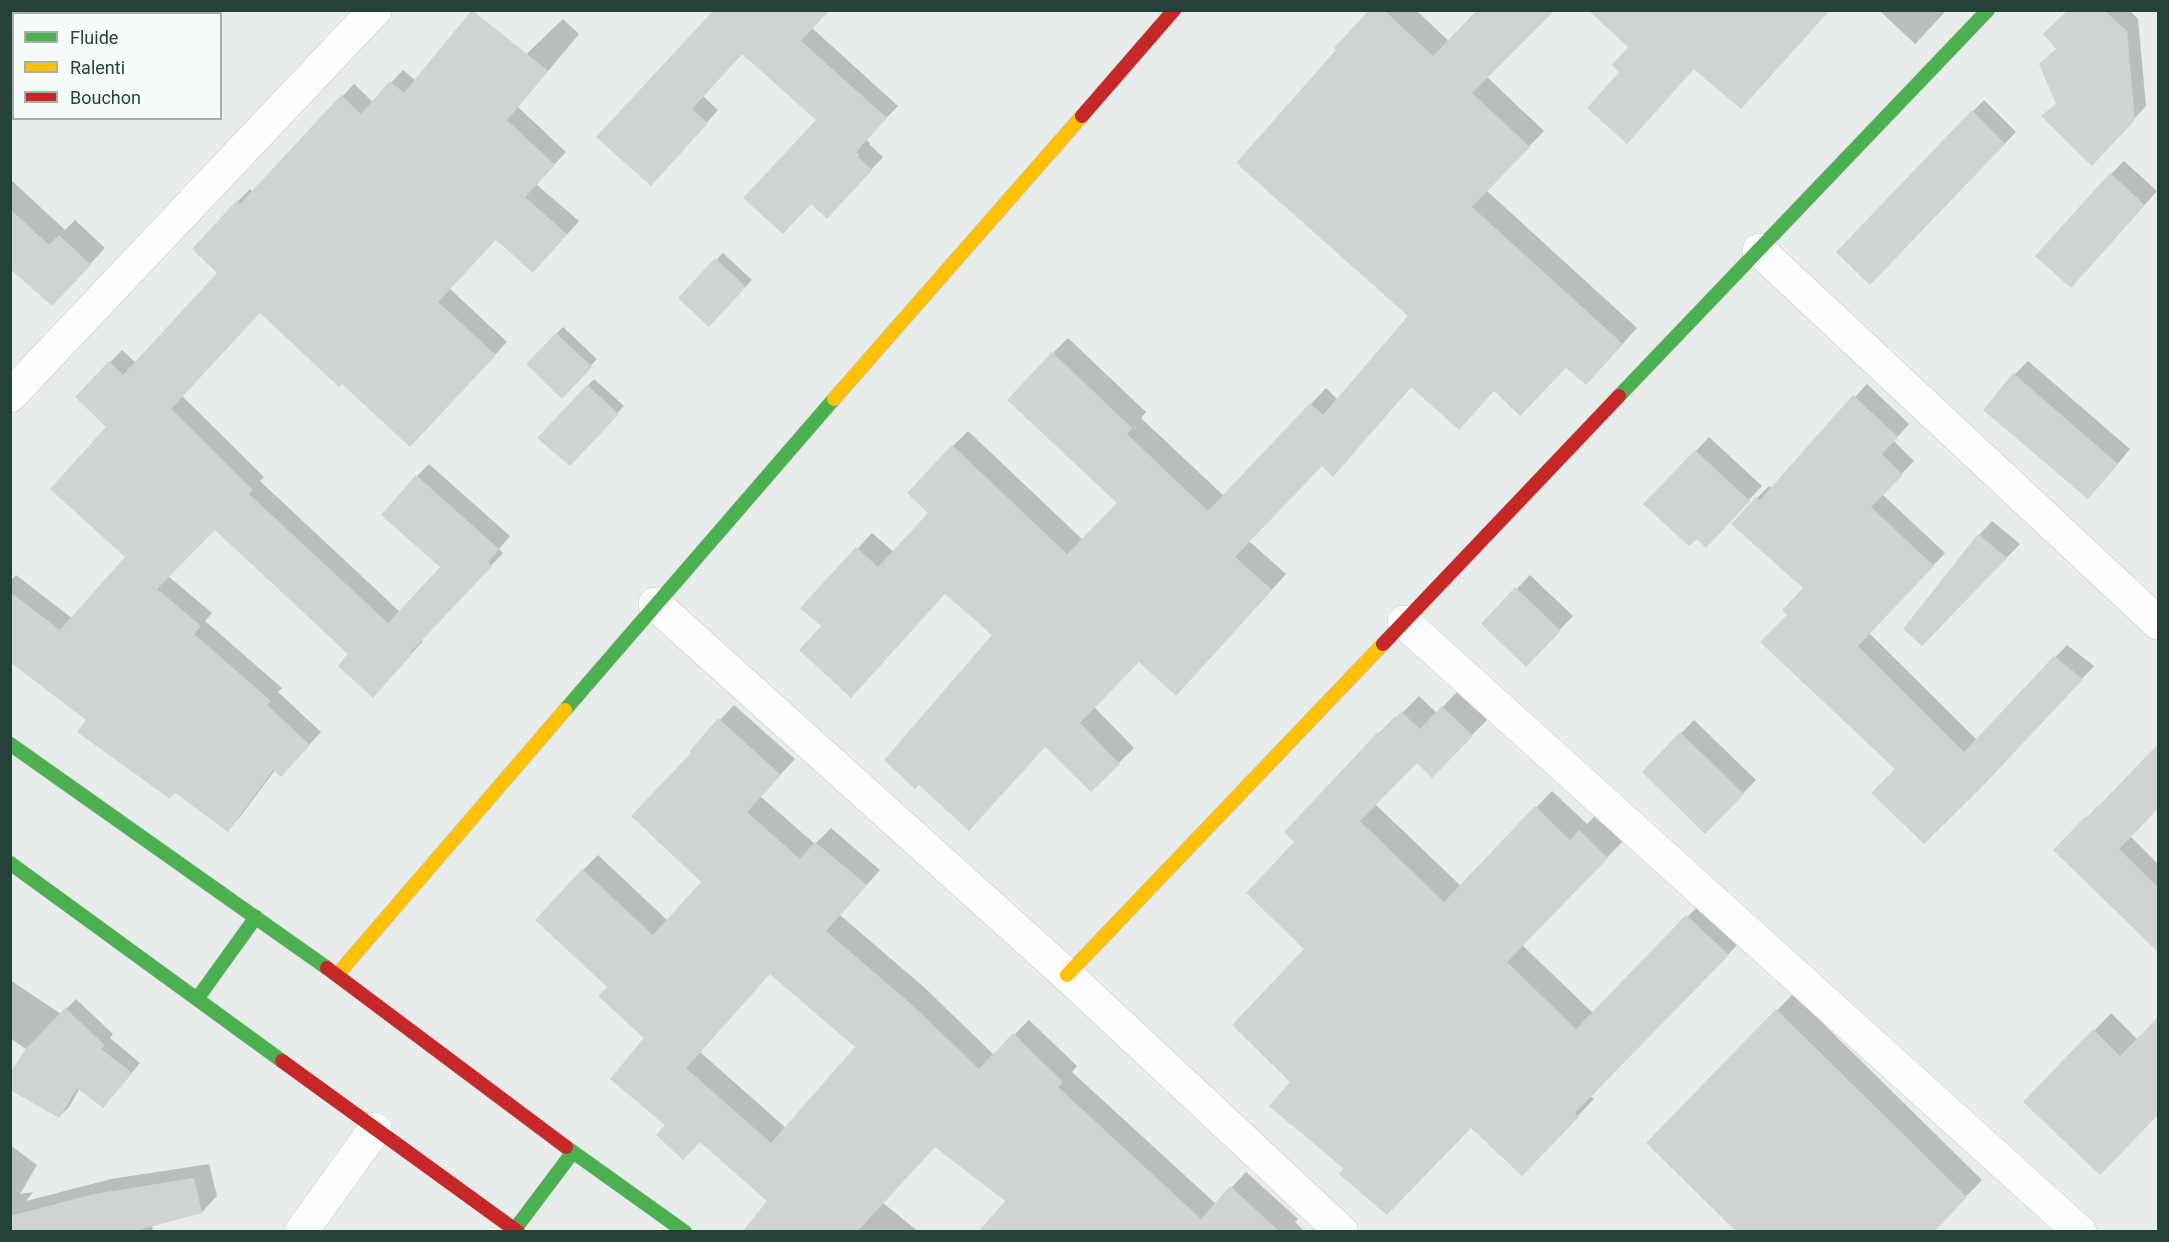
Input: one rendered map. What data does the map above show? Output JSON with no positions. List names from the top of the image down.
{
  "legend": ["Fluide", "Ralenti", "Bouchon"]
}
